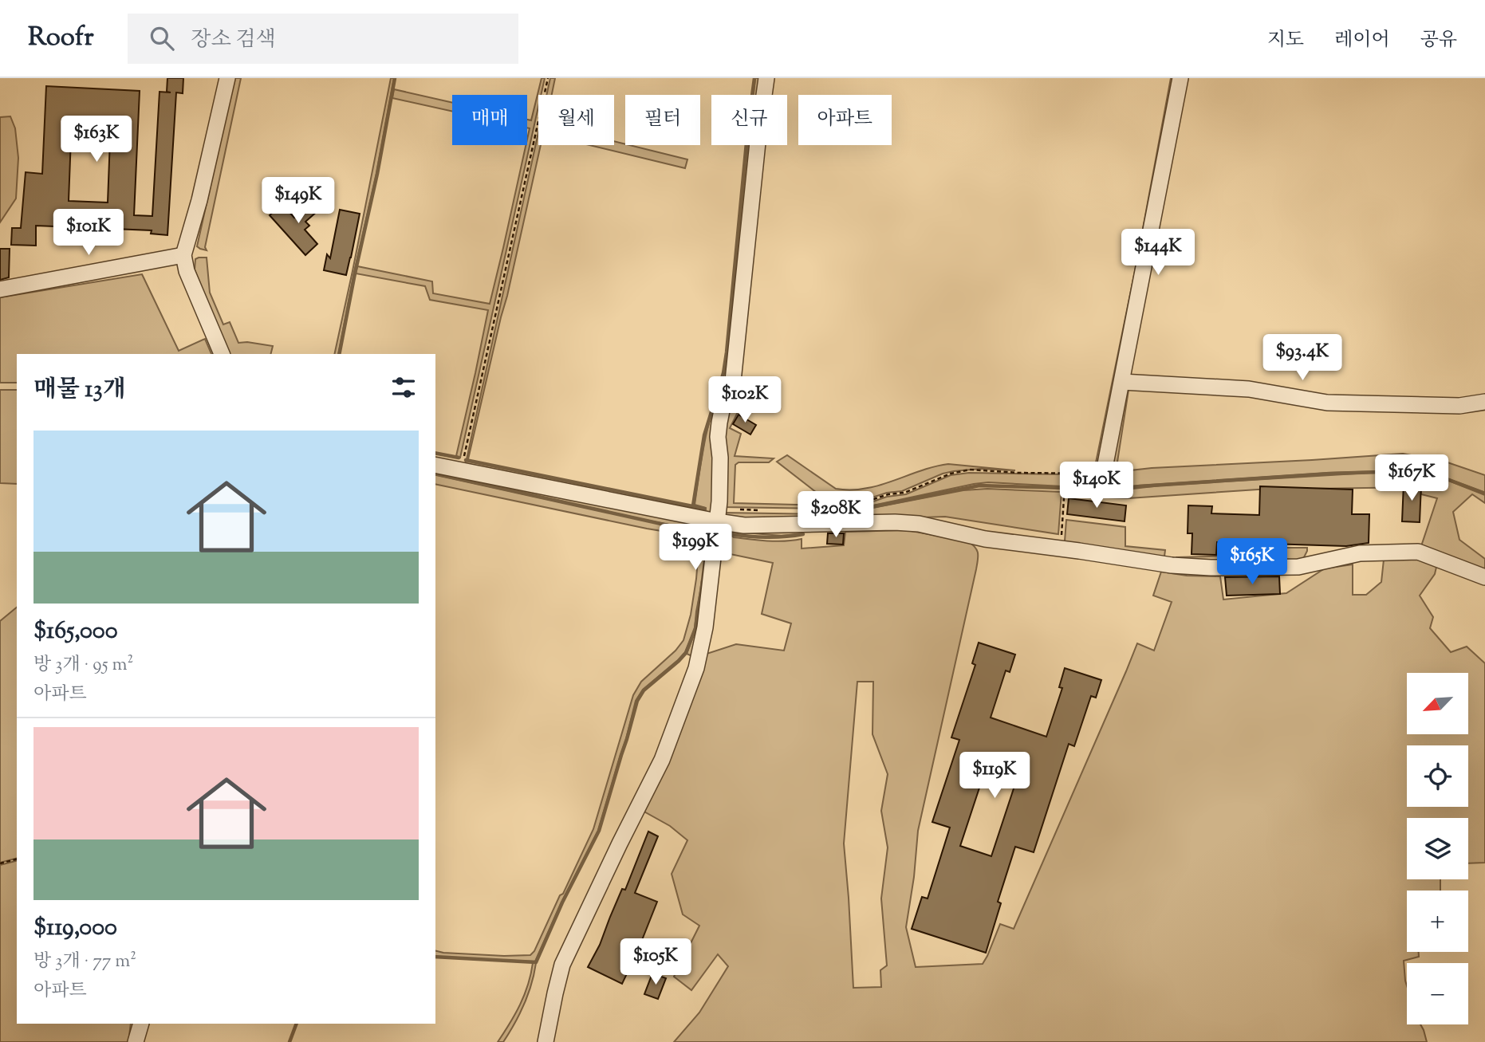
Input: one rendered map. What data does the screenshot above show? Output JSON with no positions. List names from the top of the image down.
{
  "north": "bottom left",
  "page": {
    "header": "Roofr",
    "search": "장소 검색",
    "nav": ["지도", "레이어", "공유"],
    "chip": [
      "매매",
      "월세",
      "필터",
      "신규",
      "아파트"
    ],
    "price": [
      "$163K",
      "$149K",
      "$101K",
      "$144K",
      "$93.4K",
      "$102K",
      "$167K",
      "$140K",
      "$208K",
      "$199K",
      "$165K",
      "$119K",
      "$105K"
    ],
    "heading": "매물 13개",
    "list": [
      {
        "name": "$165,000",
        "note": "방 3개 · 95 m² · 아파트"
      },
      {
        "name": "$119,000",
        "note": "방 3개 · 77 m² · 아파트"
      }
    ],
    "map_buttons": ["+", "−"]
  }
}
